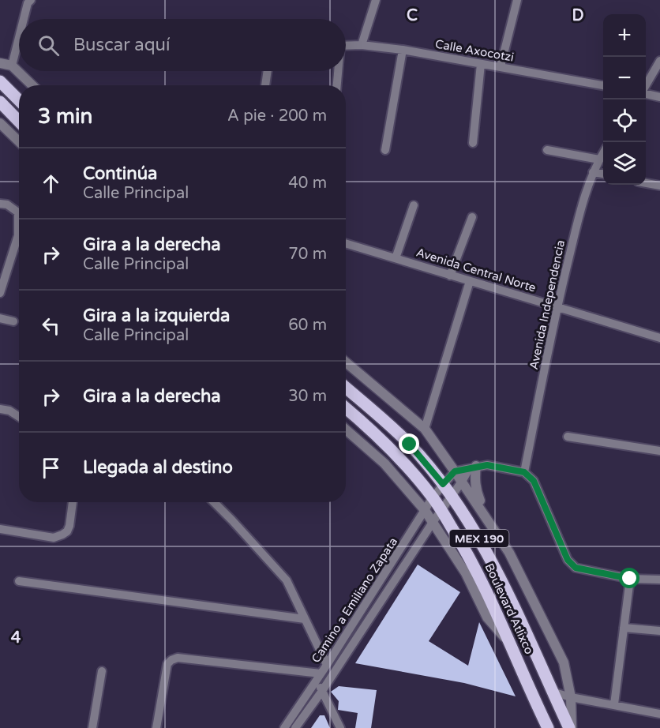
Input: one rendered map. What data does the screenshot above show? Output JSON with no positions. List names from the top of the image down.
{
  "streets": {
    "main road": ["MEX 190", "Boulevard Atlixco"],
    "street": [
      "Calle Axocotzi",
      "Avenida Central Norte",
      "Avenida Independencia",
      "Camino a Emiliano Zapata"
    ]
  },
  "crossings": [
    ["Avenida Central Norte", "Avenida Independencia"],
    ["MEX 190", "Camino a Emiliano Zapata"],
    ["Camino a Emiliano Zapata", "Boulevard Atlixco"]
  ],
  "page": {
    "map_buttons": ["+", "−"],
    "search": "Buscar aquí",
    "heading": ["3 min", "A pie · 200 m"],
    "list": [
      ["Continúa", "Calle Principal", "40 m"],
      ["Gira a la derecha", "Calle Principal", "70 m"],
      ["Gira a la izquierda", "Calle Principal", "60 m"],
      ["Gira a la derecha", "30 m"],
      "Llegada al destino"
    ]
  },
  "grid": {
    "columns": ["C", "D"],
    "rows": ["4"]
  }
}
